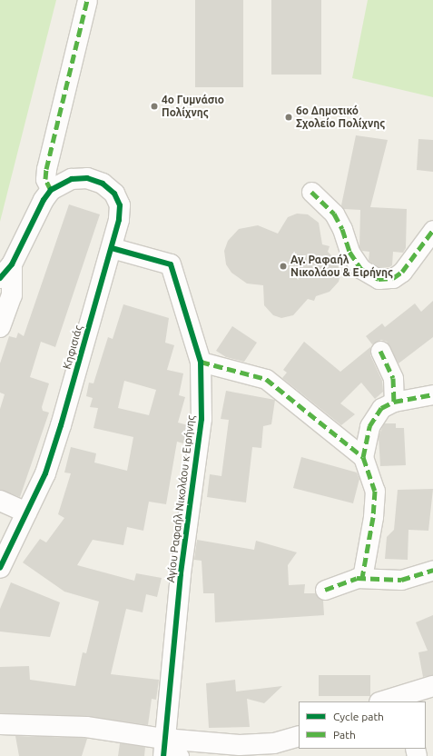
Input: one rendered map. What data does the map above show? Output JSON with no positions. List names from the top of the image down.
{
  "streets": {
    "street": ["Κηφισιάς", "Αγίου Ραφαήλ Νικολάου κ Ειρήνης"]
  },
  "crossings": [
    ["Κηφισιάς", "Αγίου Ραφαήλ Νικολάου κ Ειρήνης"]
  ],
  "places": ["4ο Γυμνάσιο Πολίχνης", "6ο Δημοτικό Σχολείο Πολίχνης", "Αγ. Ραφαήλ Νικολάου & Ειρήνης"],
  "legend": ["Cycle path", "Path"]
}
